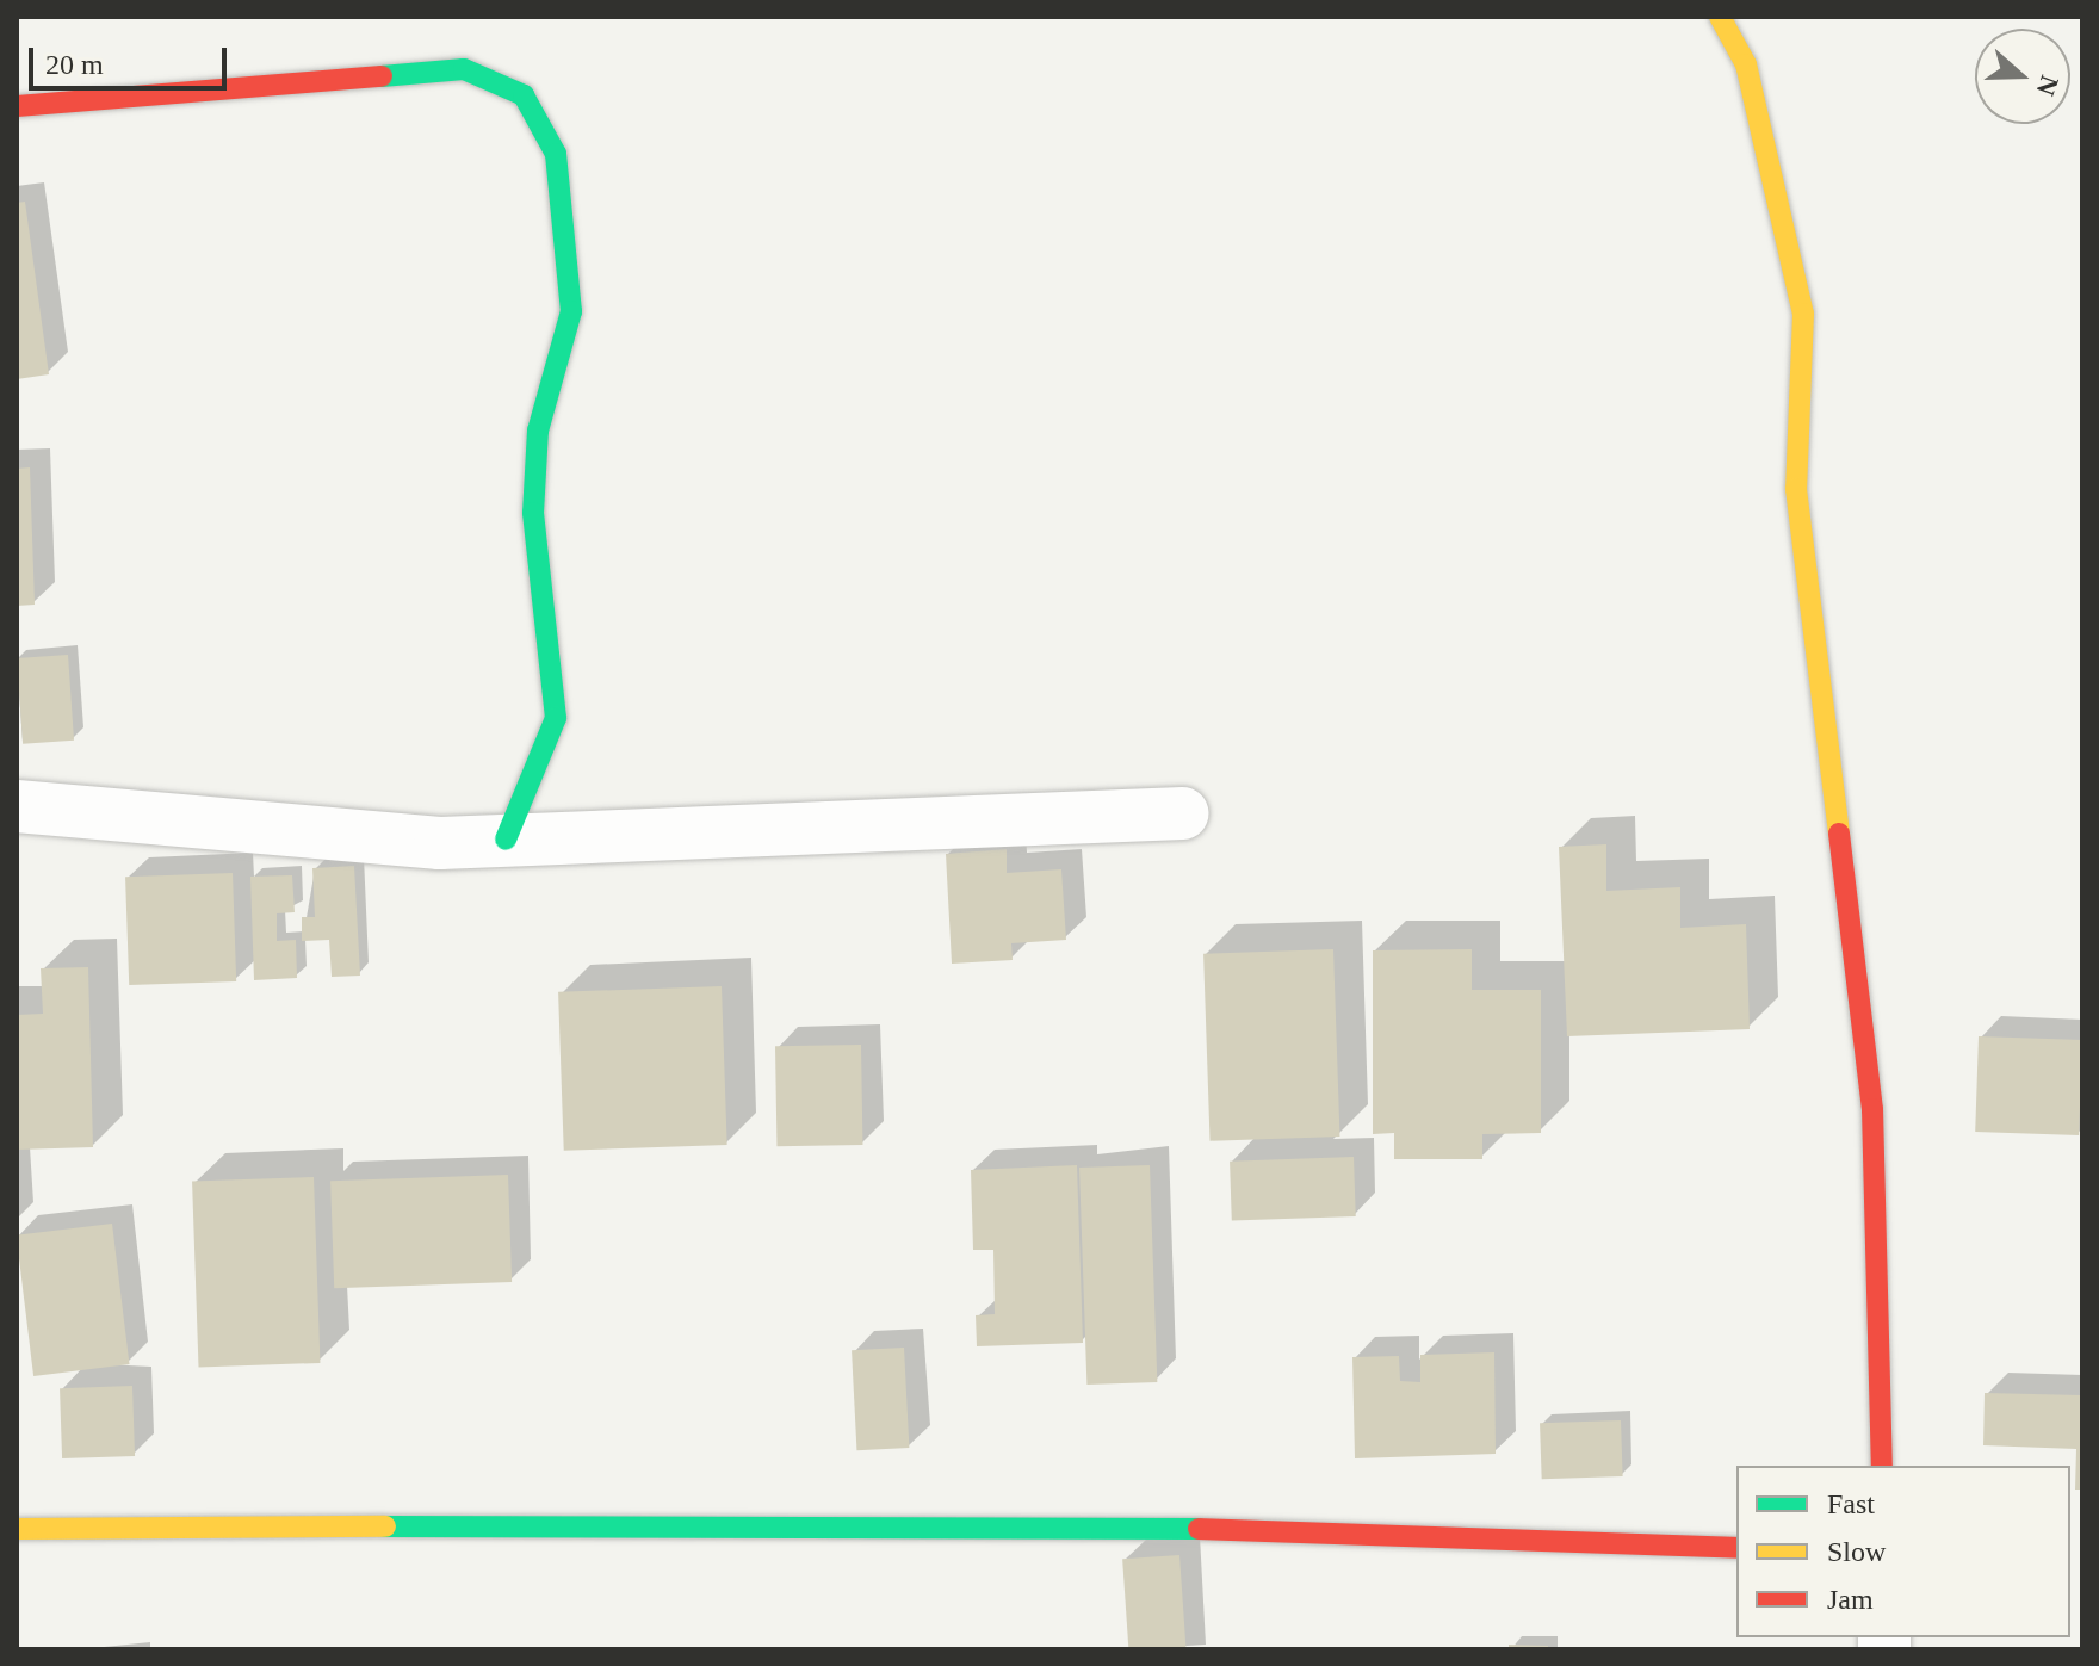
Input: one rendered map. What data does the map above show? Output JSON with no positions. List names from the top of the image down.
{
  "legend": ["Fast", "Slow", "Jam"],
  "scale_bar": "20 m",
  "north": "right"
}
